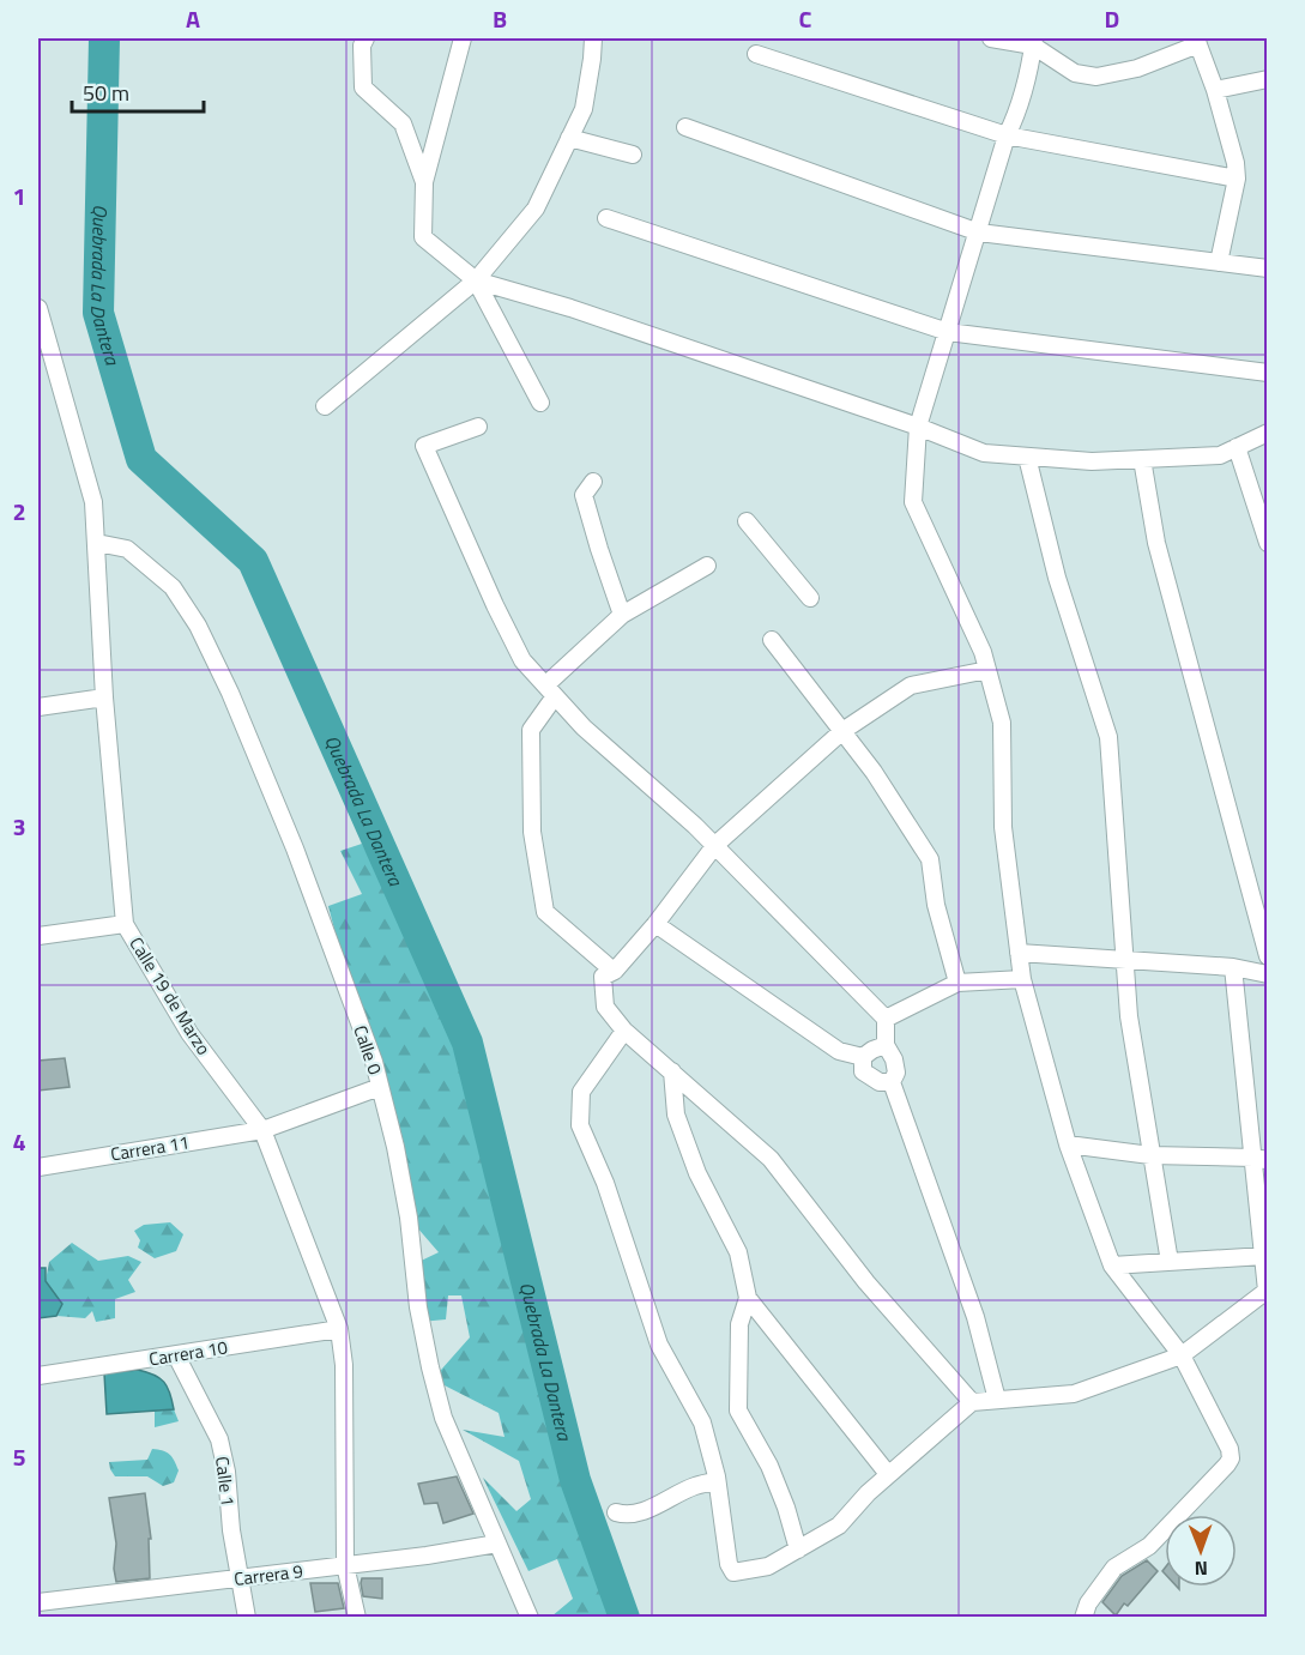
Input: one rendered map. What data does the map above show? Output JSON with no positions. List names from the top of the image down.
{
  "streets": {
    "street": [
      "Calle 19 de Marzo",
      "Calle 0",
      "Carrera 11",
      "Carrera 10",
      "Calle 1",
      "Carrera 9"
    ]
  },
  "crossings": [
    ["Calle 19 de Marzo", "Calle 0"],
    ["Calle 19 de Marzo", "Carrera 11"],
    ["Calle 19 de Marzo", "Carrera 10"],
    ["Calle 19 de Marzo", "Carrera 9"],
    ["Calle 0", "Carrera 11"],
    ["Calle 0", "Carrera 9"],
    ["Carrera 10", "Calle 1"],
    ["Calle 1", "Carrera 9"]
  ],
  "water": ["Quebrada La Dantera"],
  "scale_bar": "50 m",
  "north": "bottom",
  "grid": {
    "columns": [
      "A",
      "B",
      "C",
      "D"
    ],
    "rows": [
      "1",
      "2",
      "3",
      "4",
      "5"
    ]
  }
}
